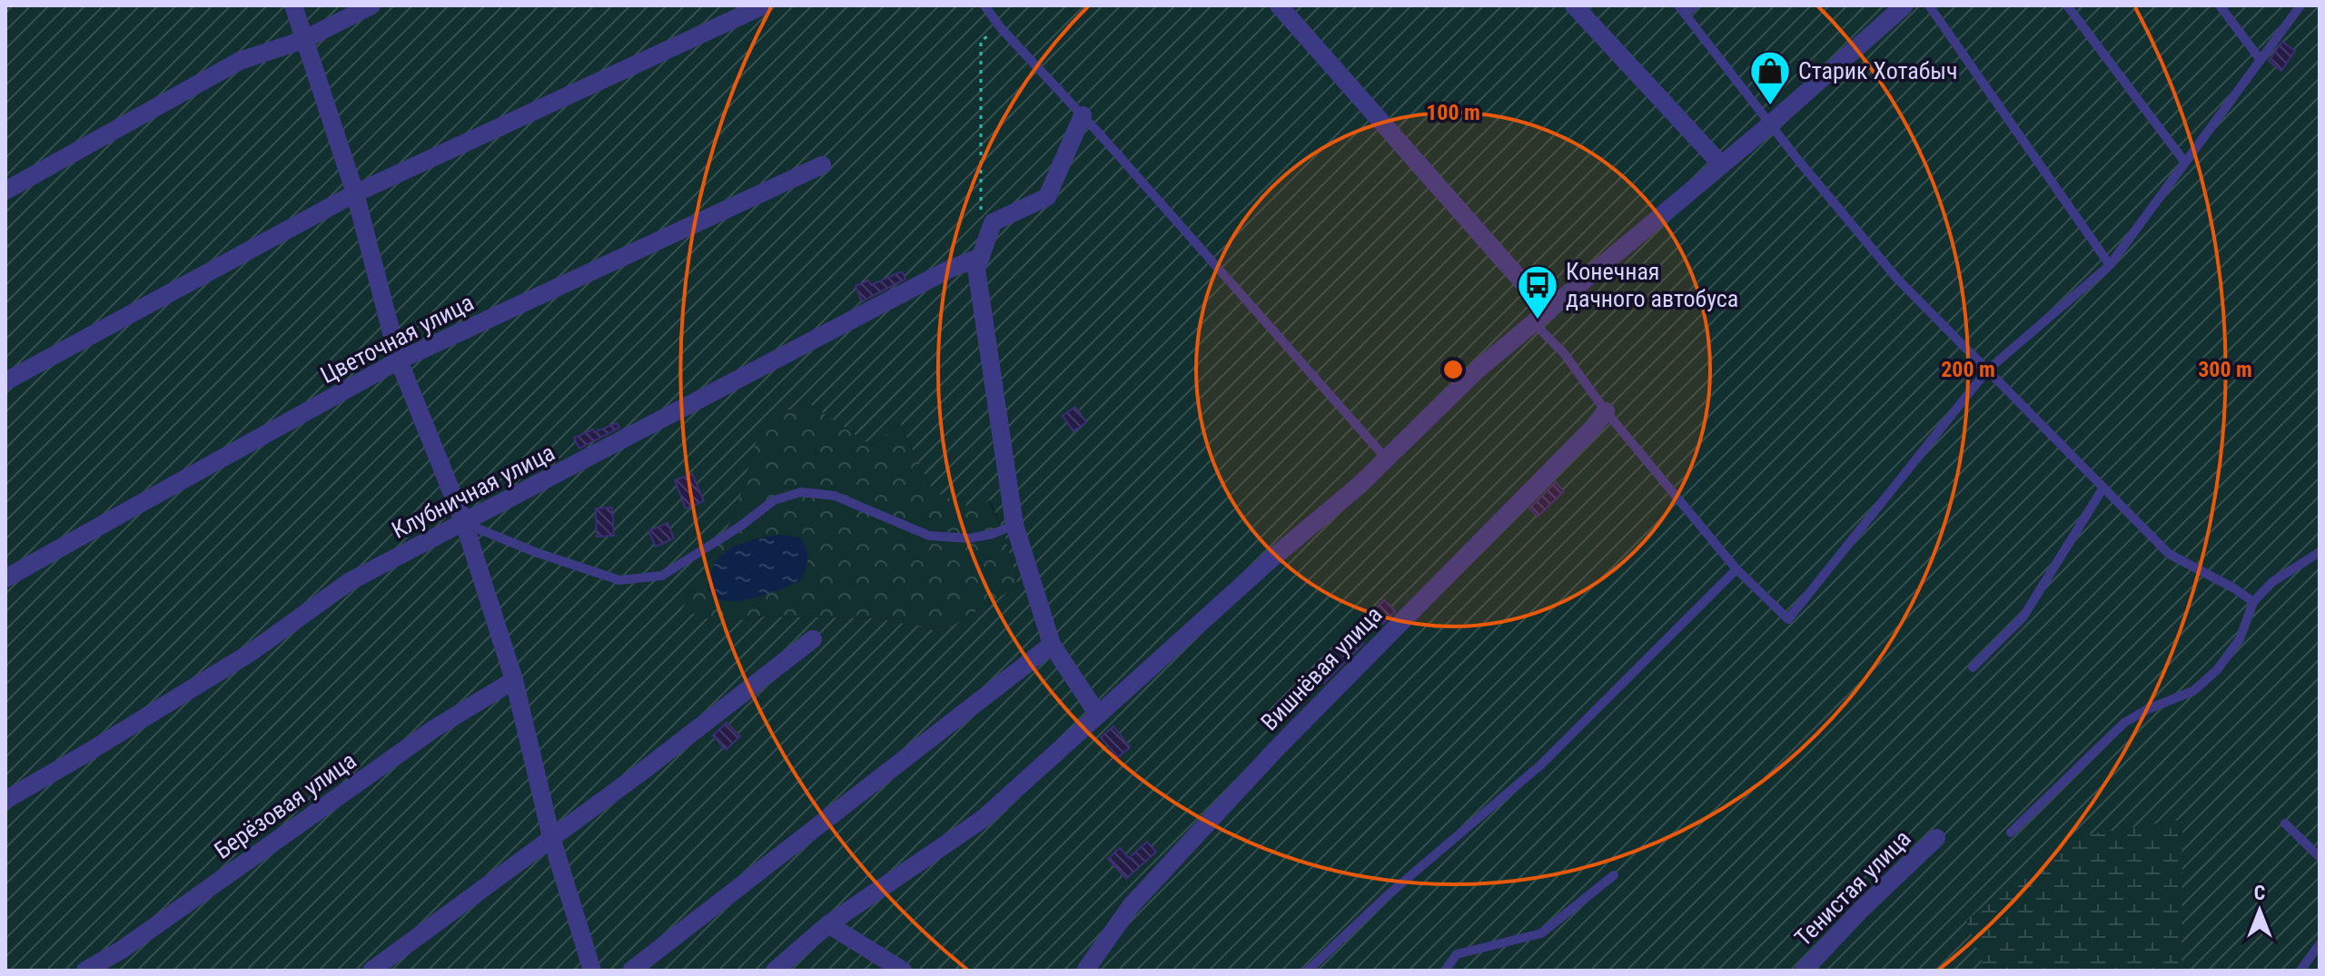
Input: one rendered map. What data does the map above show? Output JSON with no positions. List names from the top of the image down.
{
  "streets": {
    "street": [
      "Цветочная улица",
      "Клубничная улица",
      "Вишнёвая улица",
      "Берёзовая улица",
      "Тенистая улица"
    ]
  },
  "places": {
    "shop": ["Старик Хотабыч"],
    "bus stop": ["Конечная дачного автобуса"]
  },
  "north": "top",
  "rings": ["100 m", "200 m", "300 m"]
}
